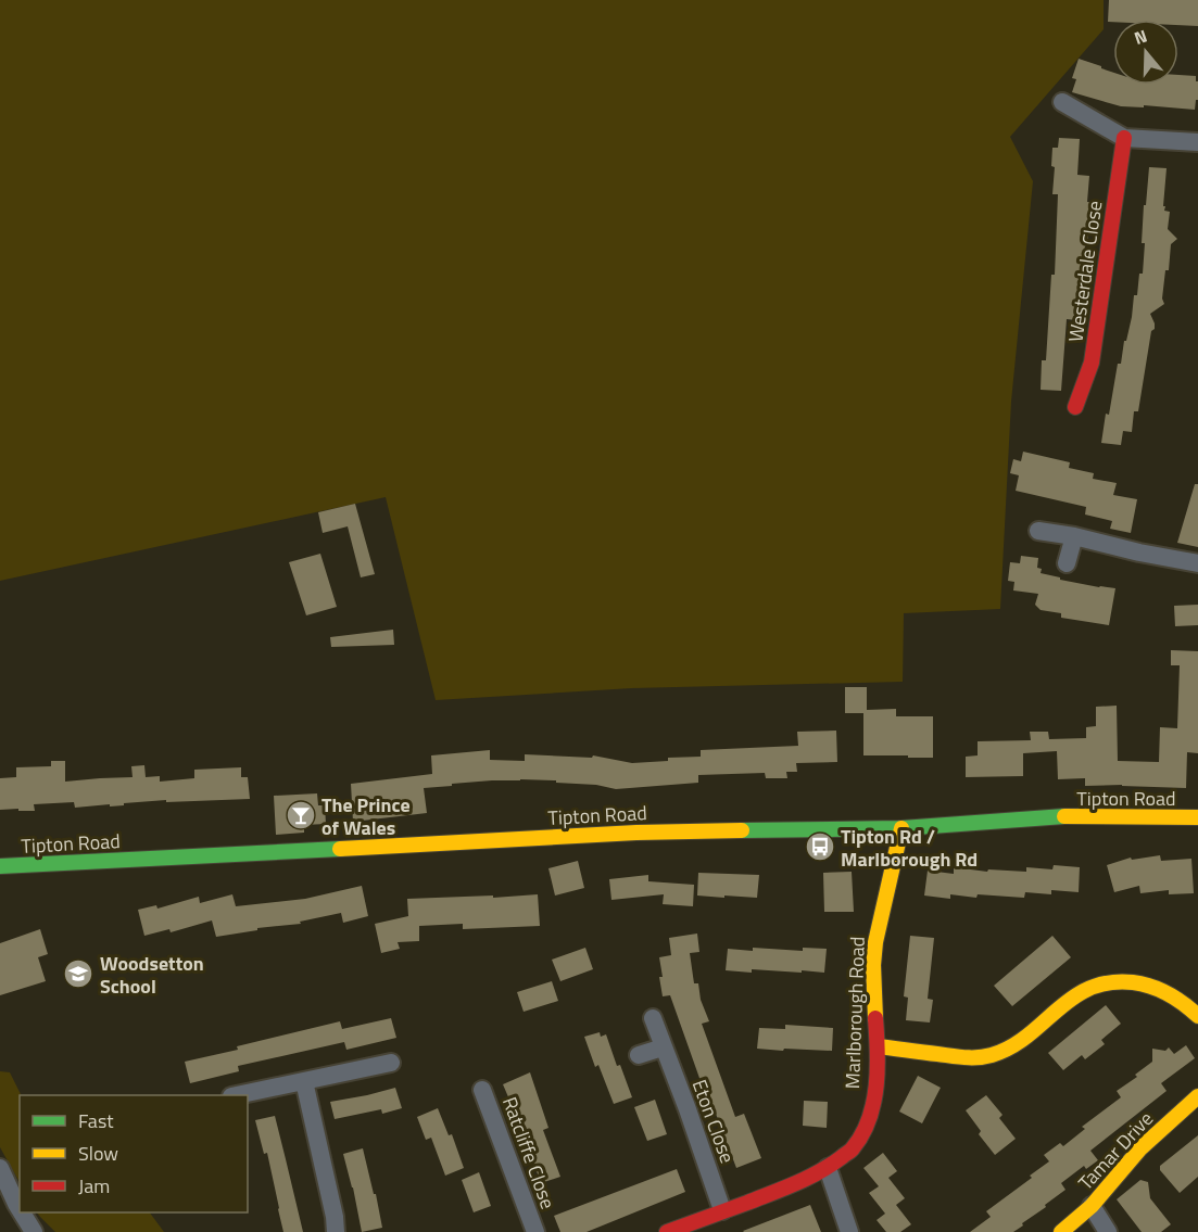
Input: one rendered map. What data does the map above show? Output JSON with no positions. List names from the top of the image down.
{
  "streets": {
    "street": [
      "Westerdale Close",
      "Tipton Road",
      "Marlborough Road",
      "Eton Close",
      "Tamar Drive",
      "Ratcliffe Close"
    ]
  },
  "crossings": [
    ["Tipton Road", "Marlborough Road"],
    ["Marlborough Road", "Eton Close"]
  ],
  "places": {
    "bar": ["The Prince of Wales"],
    "bus stop": ["Tipton Rd / Marlborough Rd"],
    "school or university": ["Woodsetton School"]
  },
  "legend": ["Fast", "Slow", "Jam"],
  "north": "top"
}
